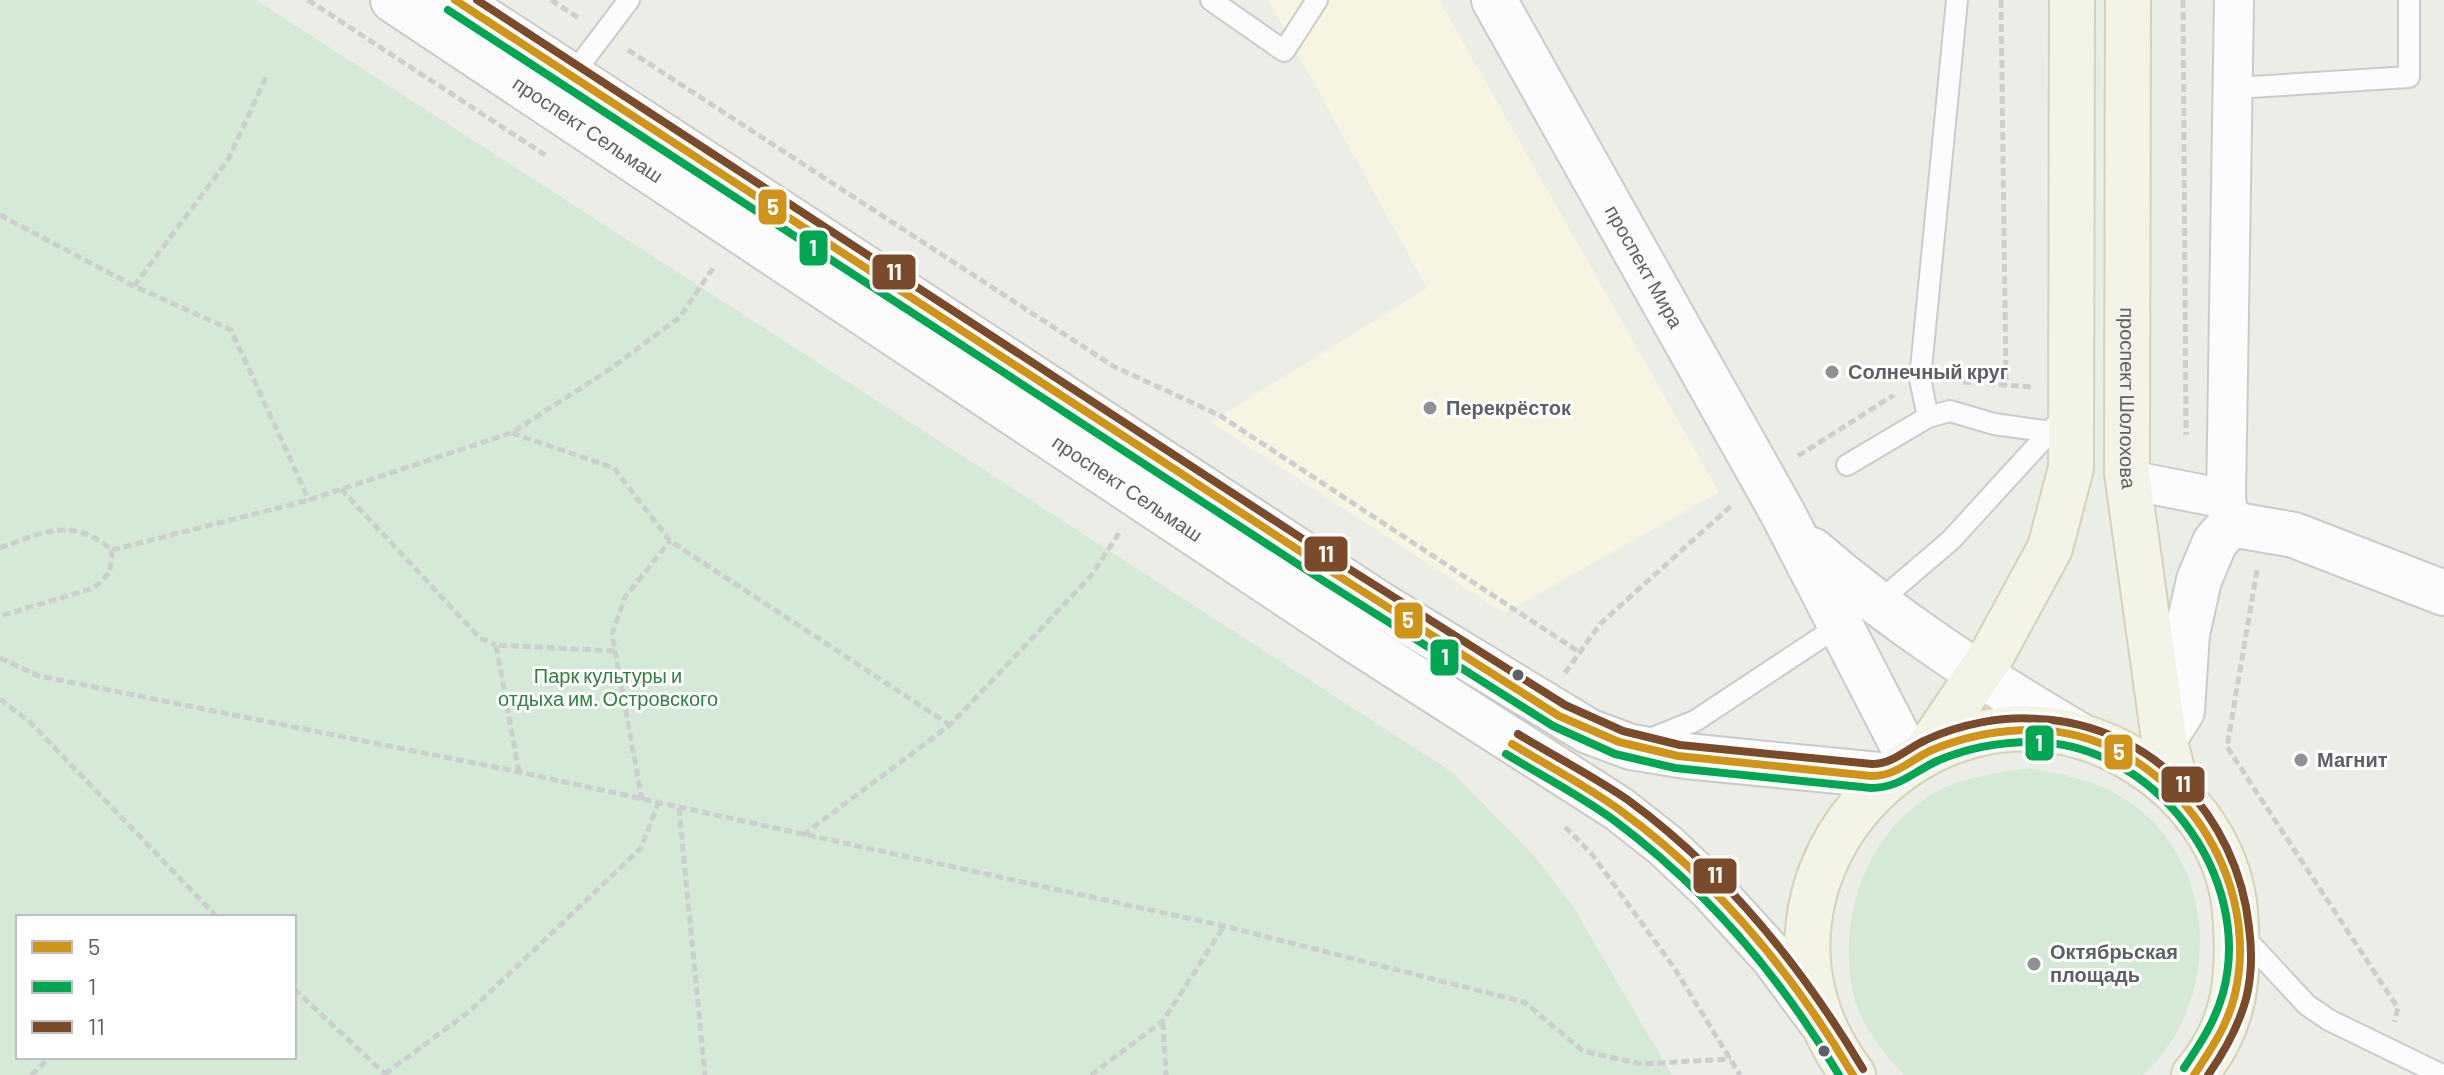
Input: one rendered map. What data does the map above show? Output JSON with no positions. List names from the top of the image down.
{
  "streets": {
    "main road": ["проспект Сельмаш", "проспект Мира", "проспект Шолохова"]
  },
  "crossings": [
    ["проспект Сельмаш", "проспект Мира"]
  ],
  "parks": ["Парк культуры и отдыха им. Островского"],
  "places": [
    "Солнечный круг",
    "Перекрёсток",
    "Магнит",
    "Октябрьская площадь"
  ],
  "lines": ["transit line 5", "transit line 11", "transit line 1"],
  "legend": ["5", "1", "11"]
}
